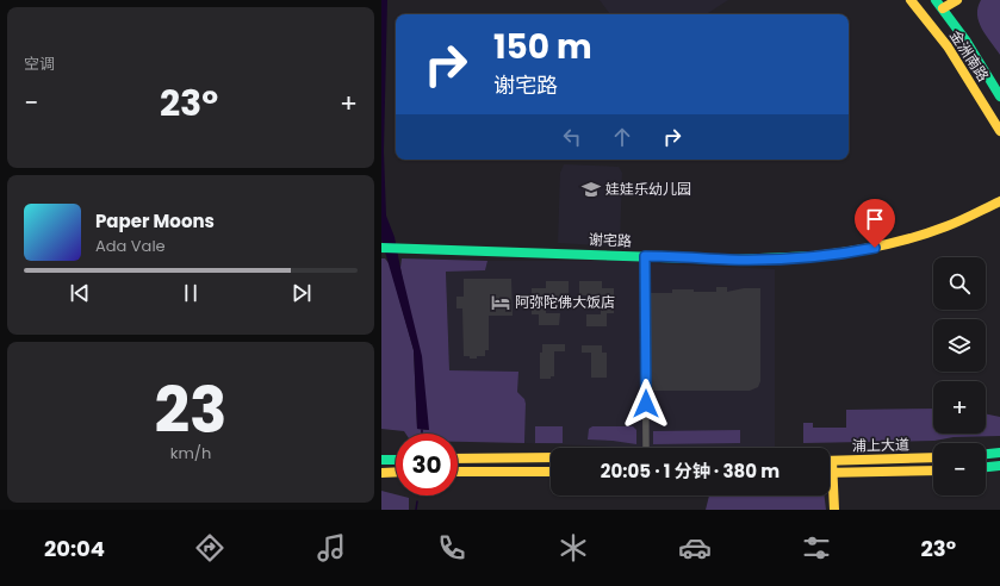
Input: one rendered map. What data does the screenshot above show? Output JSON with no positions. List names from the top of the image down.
{
  "streets": {
    "main road": ["金洲南路", "谢宅路", "浦上大道"]
  },
  "places": {
    "school or university": ["娃娃乐幼儿园"],
    "hotel": ["阿弥陀佛大饭店"]
  },
  "page": {
    "tile": [
      "空调",
      ["23", "km/h"]
    ],
    "turn": ["150 m", "谢宅路"],
    "heat": ["−", "23°", "+"],
    "song": ["Paper Moons", "Ada Vale"],
    "map_buttons": ["+", "−"],
    "limit": "30",
    "trip": "20:05 · 1 分钟 · 380 m",
    "tabs": ["20:04", "23°"]
  }
}
